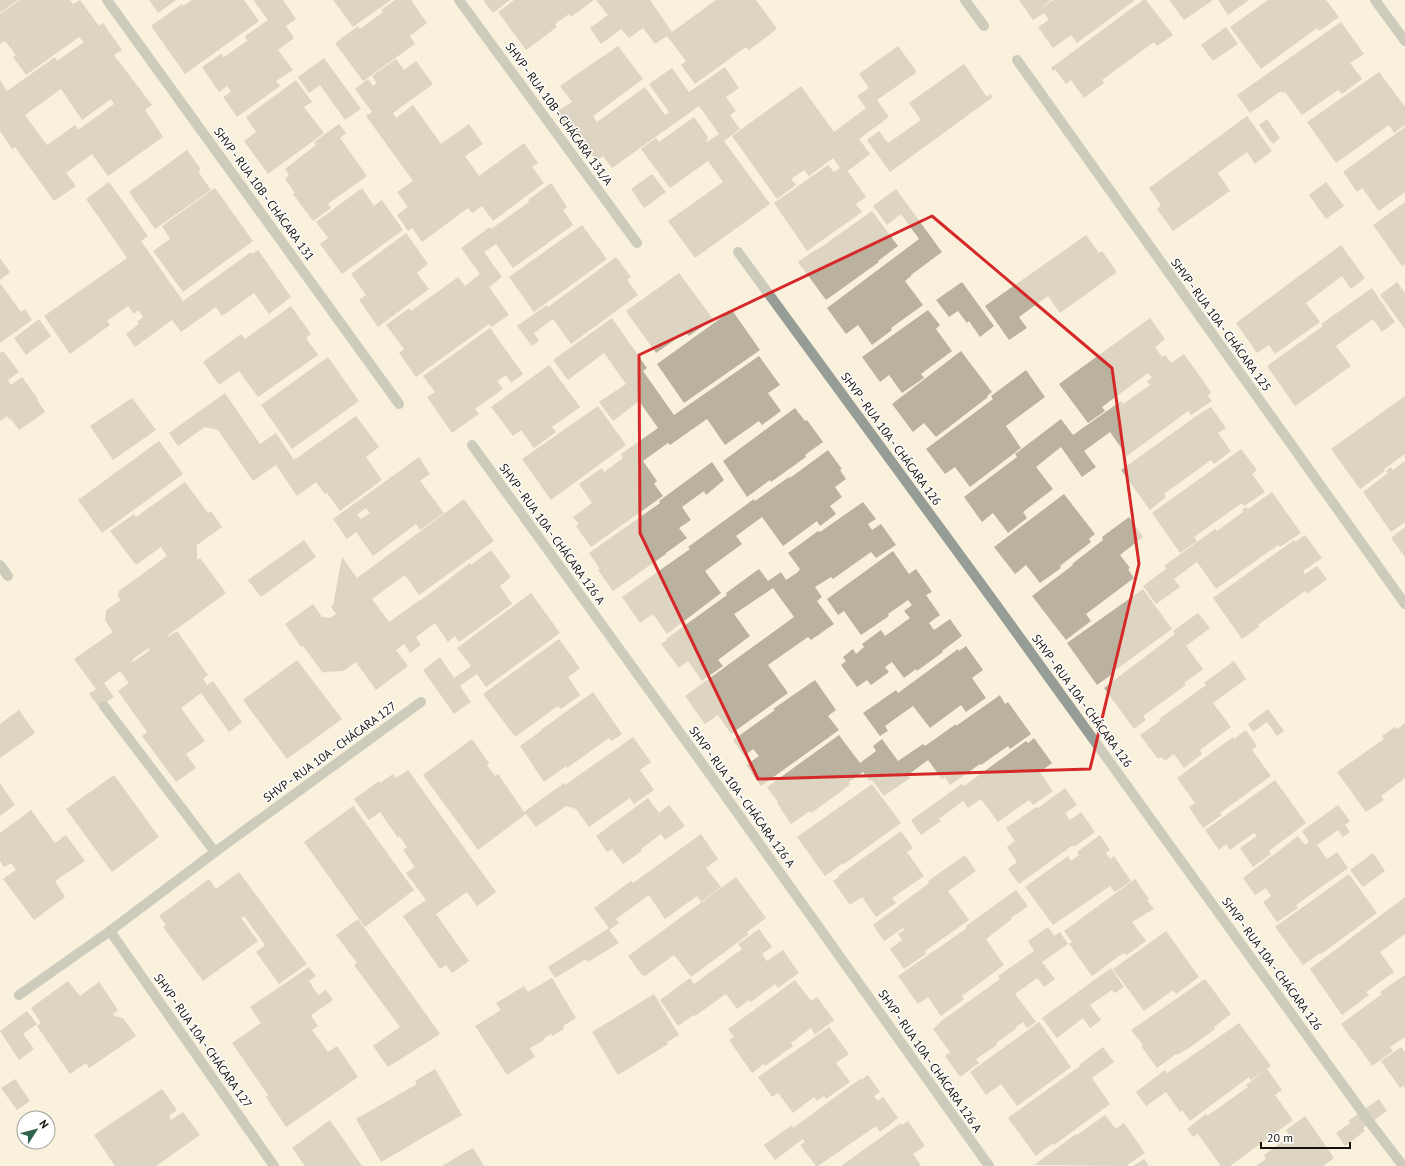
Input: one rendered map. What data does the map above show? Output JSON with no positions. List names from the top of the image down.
{
  "streets": {
    "street": [
      "SHVP - RUA 10B - CHÁCARA 131/A",
      "SHVP - RUA 10B - CHÁCARA 131",
      "SHVP - RUA 10A - CHÁCARA 125",
      "SHVP - RUA 10A - CHÁCARA 126",
      "SHVP - RUA 10A - CHÁCARA 126 A",
      "SHVP - RUA 10A - CHÁCARA 127"
    ]
  },
  "scale_bar": "20 m",
  "north": "top right"
}
